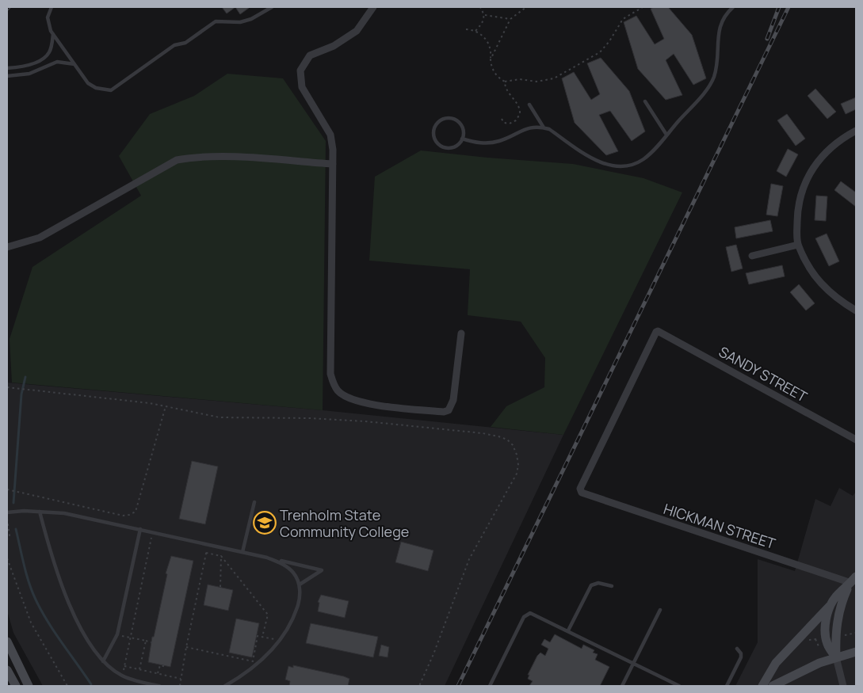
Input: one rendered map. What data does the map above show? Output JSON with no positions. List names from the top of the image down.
{
  "streets": {
    "street": ["SANDY STREET", "HICKMAN STREET"]
  },
  "crossings": [
    ["SANDY STREET", "HICKMAN STREET"]
  ],
  "places": {
    "school or university": ["Trenholm State Community College"]
  }
}
